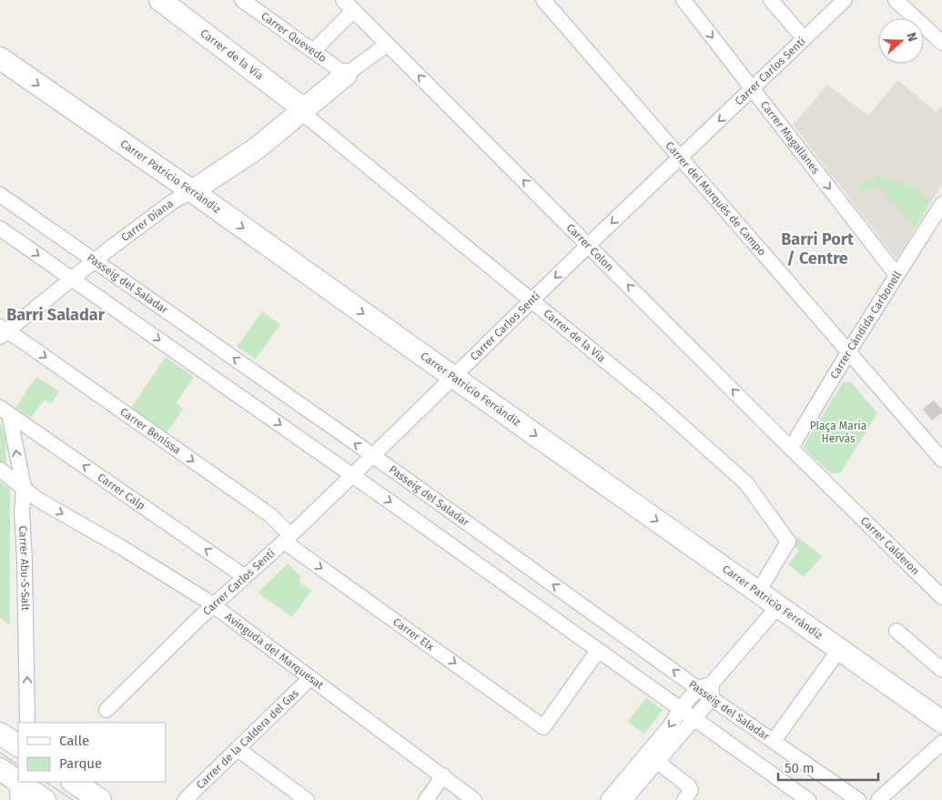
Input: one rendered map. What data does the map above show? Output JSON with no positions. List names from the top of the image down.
{
  "streets": {
    "main road": ["Carrer de la Via", "Carrer Patricio Ferràndiz", "Carrer Diana"],
    "street": [
      "Carrer Quevedo",
      "Carrer Carlos Sentí",
      "Carrer Magallanes",
      "Carrer del Marqués de Campo",
      "Carrer Colon",
      "Passeig del Saladar",
      "Carrer Càndida Carbonell",
      "Carrer Benissa",
      "Carrer Calp",
      "Carrer Calderon",
      "Carrer Abu-S-Salt",
      "Carrer Elx",
      "Avinguda del Marquesat",
      "Carrer de la Caldera del Gas"
    ]
  },
  "crossings": [
    ["Carrer Quevedo", "Carrer Diana"],
    ["Carrer de la Via", "Carrer Carlos Sentí"],
    ["Carrer de la Via", "Carrer Diana"],
    ["Carrer Carlos Sentí", "Carrer Magallanes"],
    ["Carrer Carlos Sentí", "Carrer Patricio Ferràndiz"],
    ["Carrer Carlos Sentí", "Carrer del Marqués de Campo"],
    ["Carrer Carlos Sentí", "Carrer Colon"],
    ["Carrer Carlos Sentí", "Passeig del Saladar"],
    ["Carrer Carlos Sentí", "Carrer Benissa"],
    ["Carrer Carlos Sentí", "Carrer Calp"],
    ["Carrer Carlos Sentí", "Carrer Elx"],
    ["Carrer Carlos Sentí", "Avinguda del Marquesat"],
    ["Carrer Magallanes", "Carrer Càndida Carbonell"],
    ["Carrer Patricio Ferràndiz", "Carrer Diana"],
    ["Carrer del Marqués de Campo", "Carrer Càndida Carbonell"],
    ["Carrer Diana", "Carrer Colon"],
    ["Carrer Diana", "Passeig del Saladar"],
    ["Carrer Diana", "Carrer Benissa"],
    ["Carrer Colon", "Carrer Càndida Carbonell"],
    ["Carrer Colon", "Carrer Calderon"],
    ["Carrer Benissa", "Carrer Elx"],
    ["Carrer Calp", "Carrer Abu-S-Salt"],
    ["Carrer Abu-S-Salt", "Avinguda del Marquesat"],
    ["Avinguda del Marquesat", "Carrer de la Caldera del Gas"]
  ],
  "one_way": [
    "Carrer Magallanes",
    "Carrer Patricio Ferràndiz",
    "Carrer Colon",
    "Carrer Calp",
    "Carrer Abu-S-Salt",
    "Avinguda del Marquesat"
  ],
  "districts": ["Barri Port / Centre", "Barri Saladar"],
  "parks": ["Plaça María Hervás"],
  "legend": ["Calle", "Parque"],
  "scale_bar": "50 m",
  "north": "right"
}
